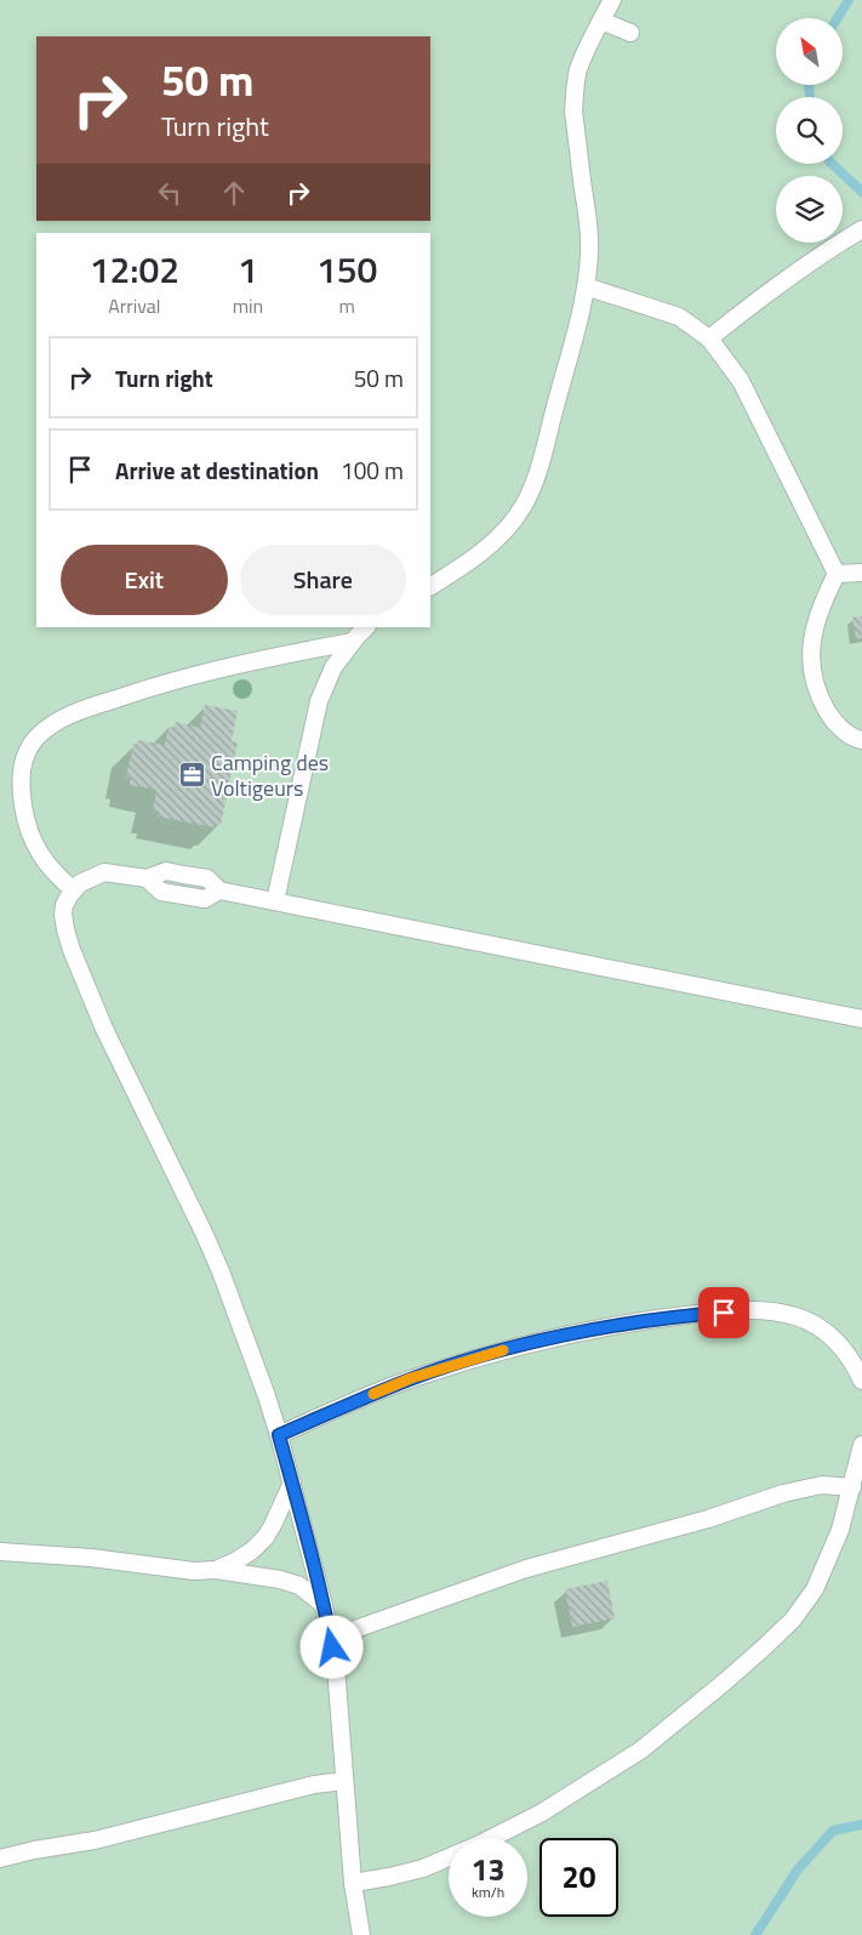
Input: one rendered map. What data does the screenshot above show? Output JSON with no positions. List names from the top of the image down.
{
  "places": {
    "office": ["Camping des Voltigeurs"]
  },
  "north": "top left",
  "page": {
    "turn": ["50 m", "Turn right"],
    "eta": [
      "12:02",
      "Arrival",
      "1",
      "min",
      "150",
      "m"
    ],
    "list": [
      {
        "name": "Turn right",
        "value": "50 m"
      },
      {
        "name": "Arrive at destination",
        "value": "100 m"
      }
    ],
    "buttons": ["Exit", "Share"],
    "speed": "13 km/h",
    "limit": "20"
  }
}
